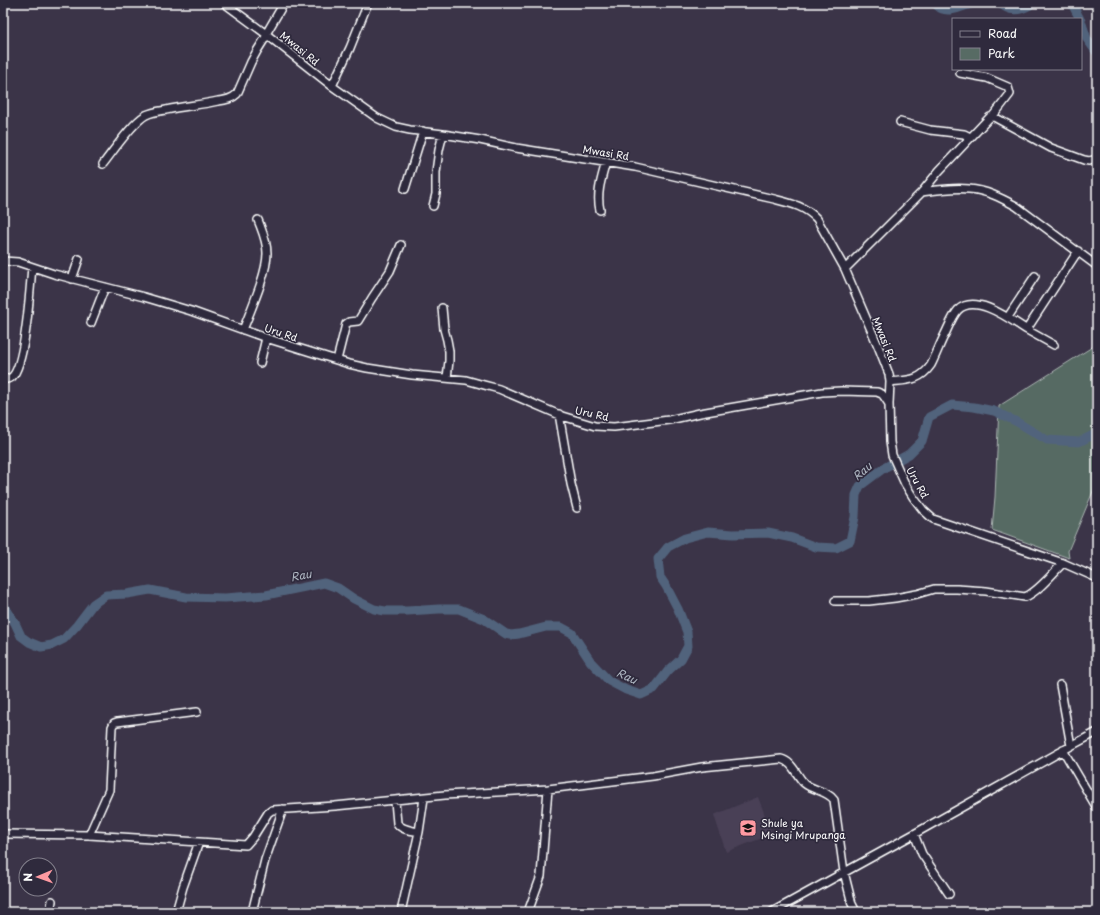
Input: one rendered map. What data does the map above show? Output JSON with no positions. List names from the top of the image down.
{
  "streets": {
    "street": ["Mwasi Rd", "Uru Rd"]
  },
  "crossings": [
    ["Mwasi Rd", "Uru Rd"]
  ],
  "water": ["Rau"],
  "places": {
    "school or university": ["Shule ya Msingi Mrupanga"]
  },
  "legend": ["Road", "Park"],
  "north": "left"
}
